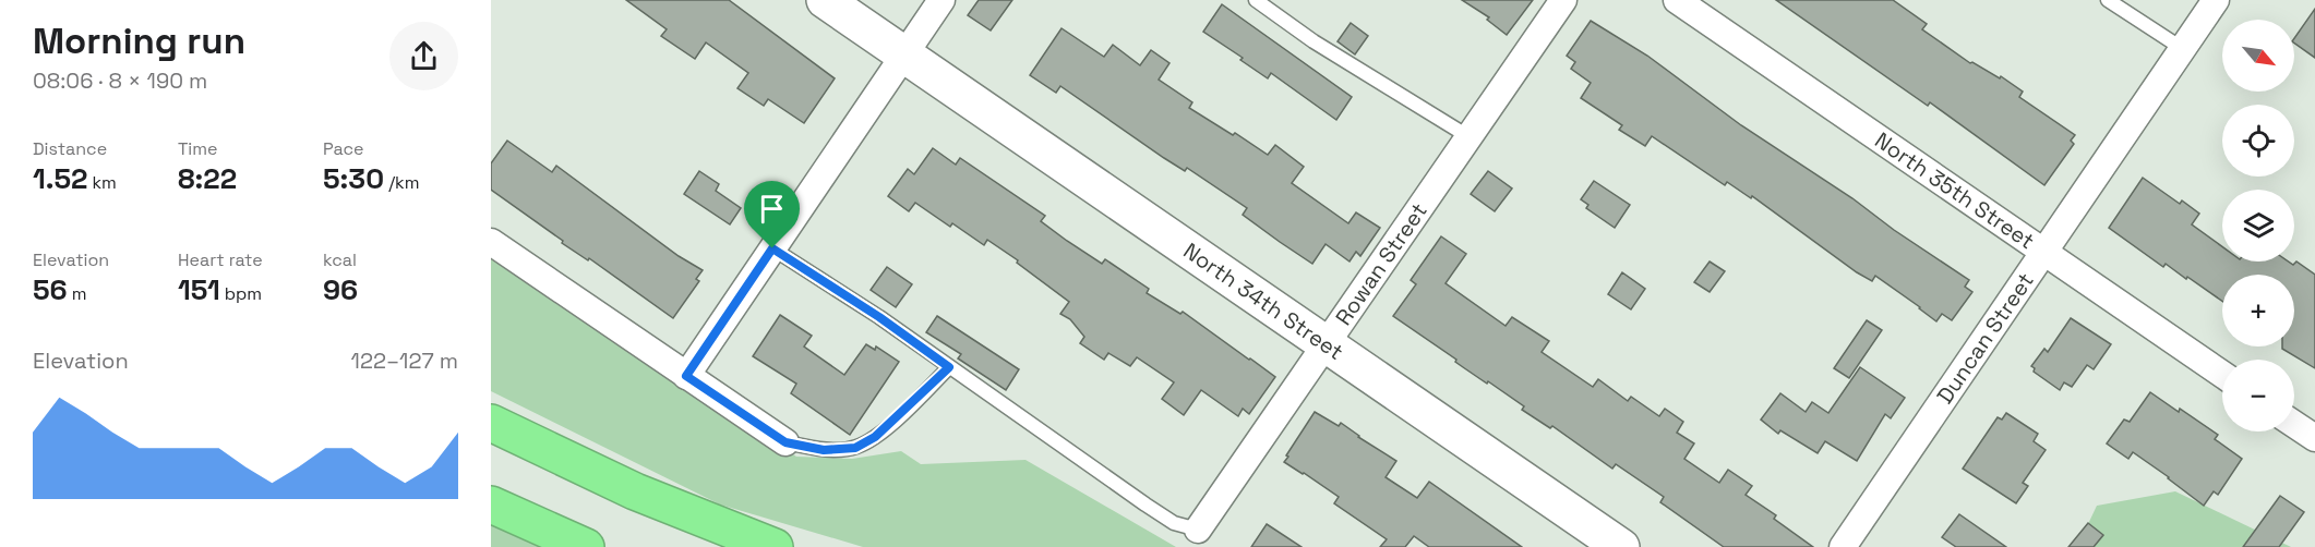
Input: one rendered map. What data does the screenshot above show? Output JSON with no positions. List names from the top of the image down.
{
  "streets": {
    "street": [
      "North 35th Street",
      "Rowan Street",
      "North 34th Street",
      "Duncan Street"
    ]
  },
  "crossings": [
    ["North 35th Street", "Duncan Street"],
    ["Rowan Street", "North 34th Street"]
  ],
  "north": "bottom right",
  "page": {
    "heading": ["Morning run", "08:06 · 8 × 190 m"],
    "map_buttons": ["+", "−"],
    "stats": [
      ["Distance", "1.52 km"],
      ["Time", "8:22"],
      ["Pace", "5:30 /km"],
      ["Elevation", "56 m"],
      ["Heart rate", "151 bpm"],
      ["kcal", "96"]
    ],
    "chart": ["Elevation", "122–127 m"]
  }
}
